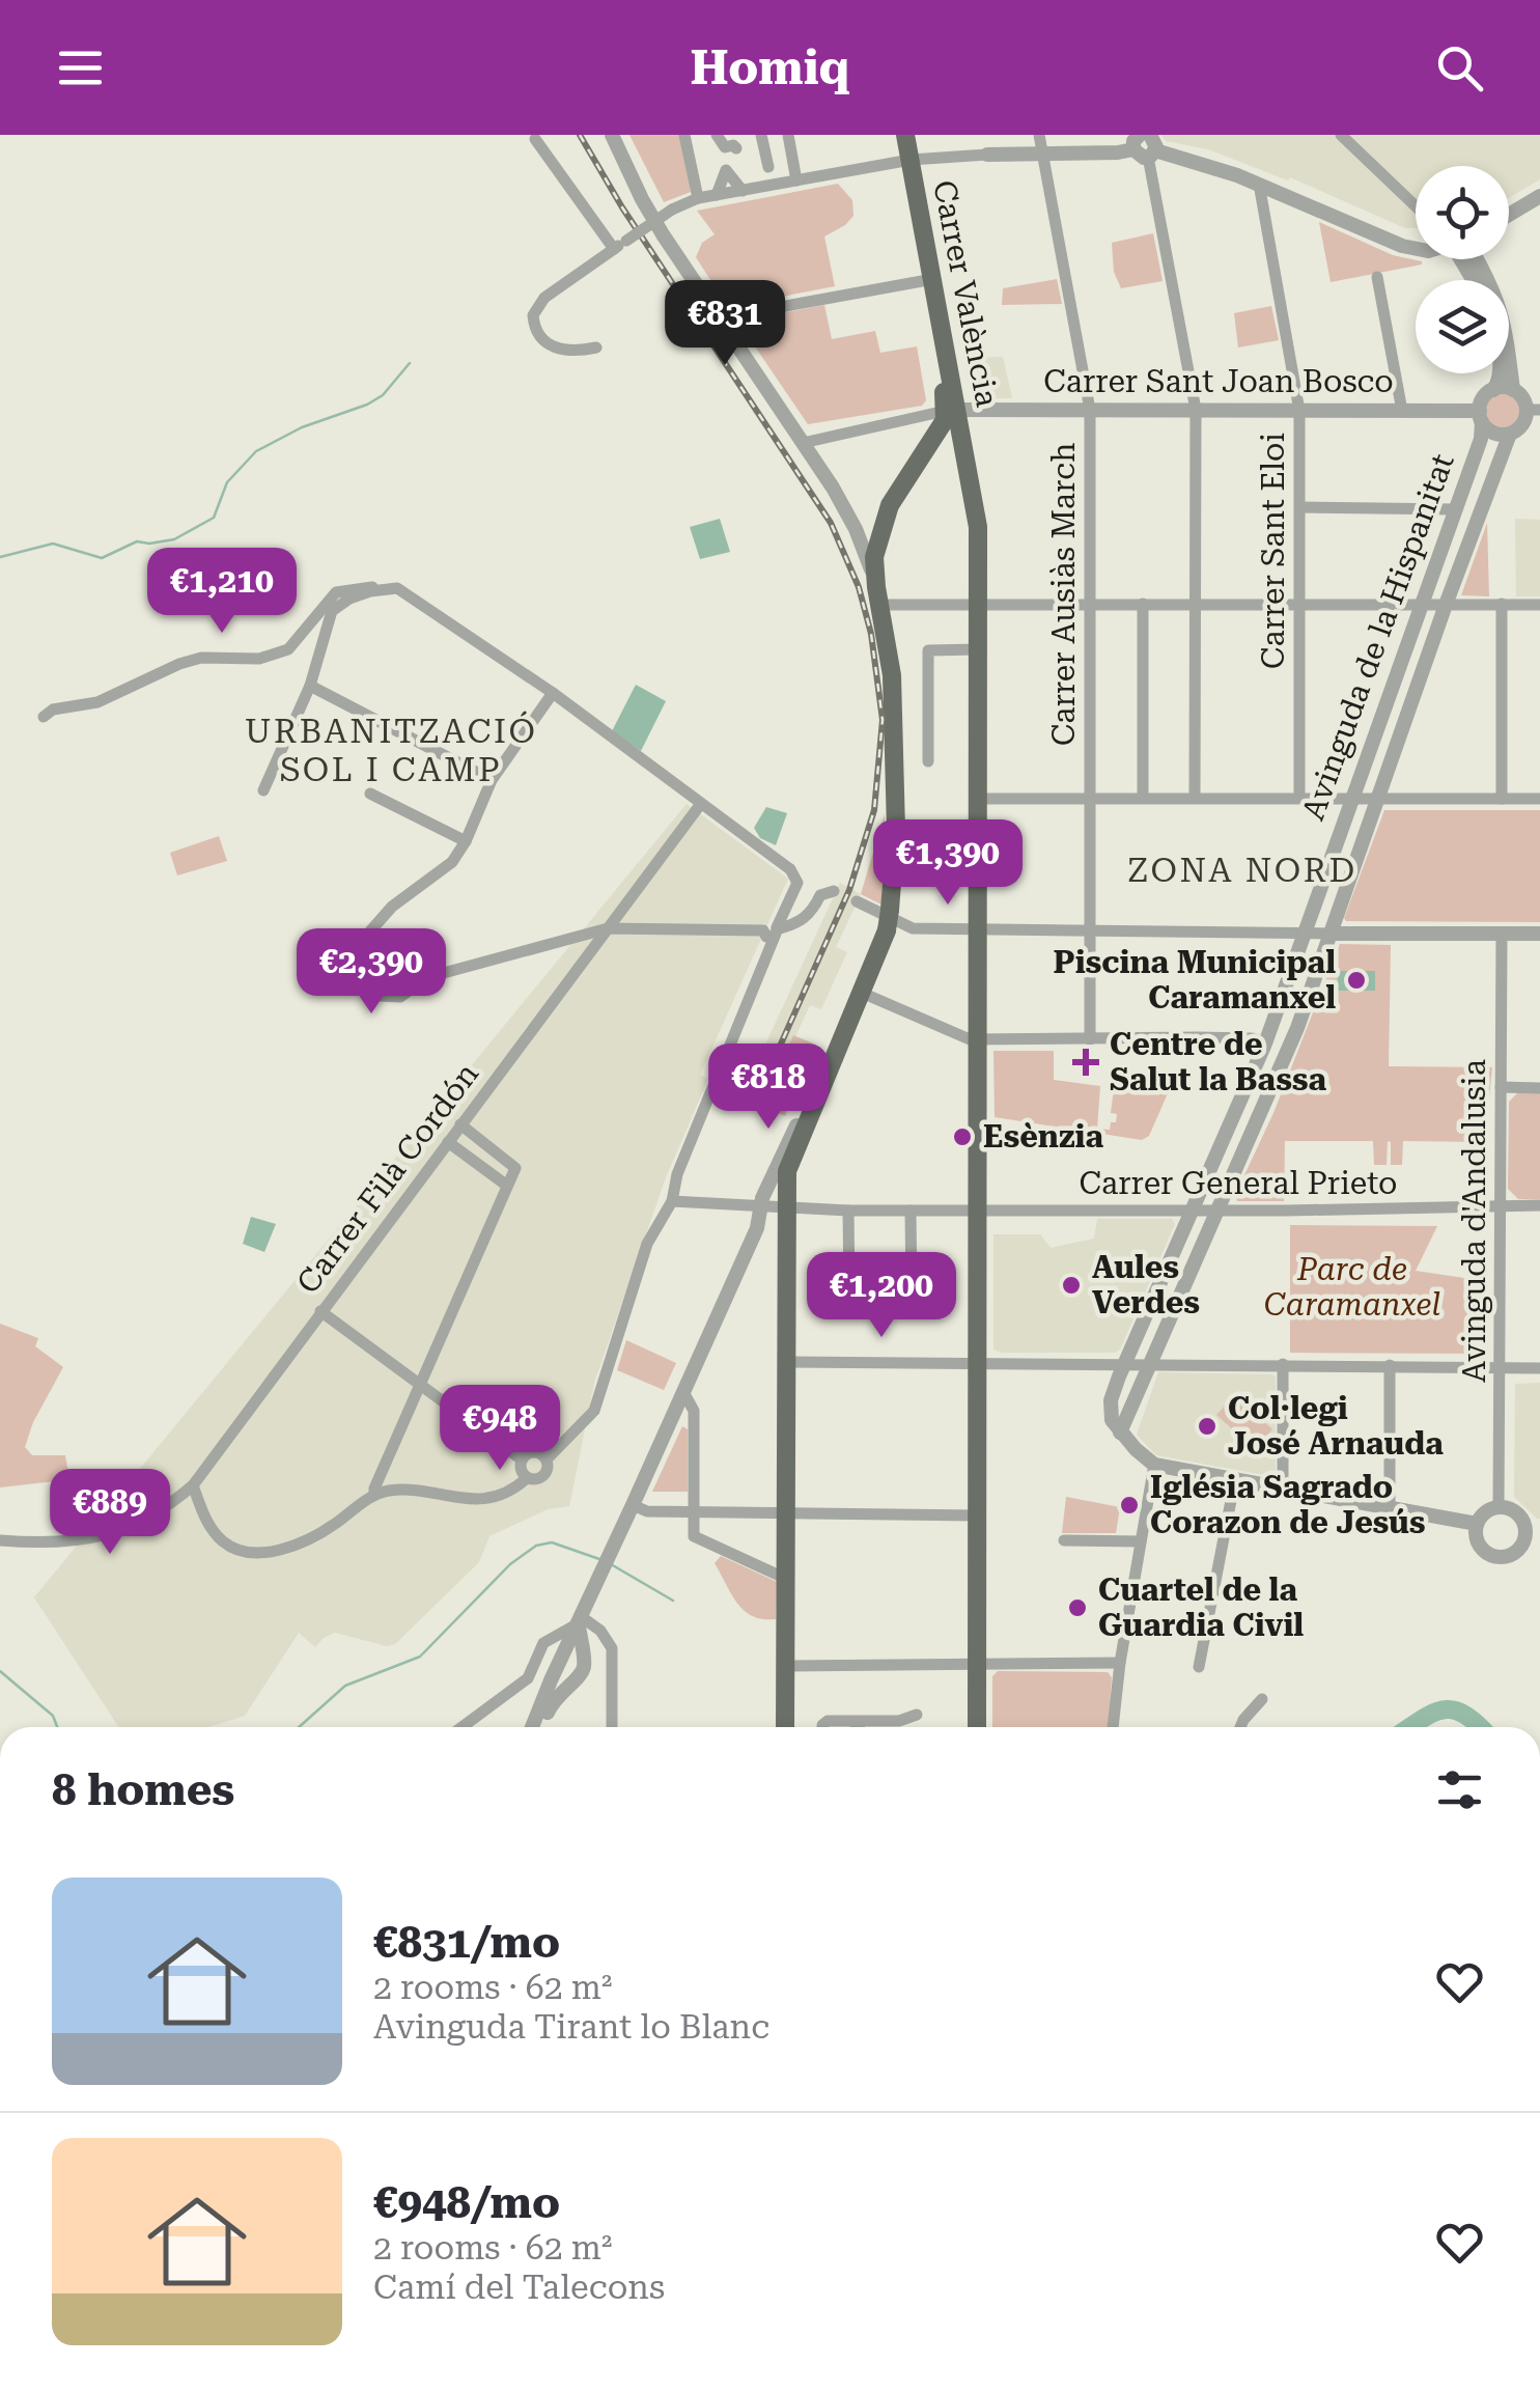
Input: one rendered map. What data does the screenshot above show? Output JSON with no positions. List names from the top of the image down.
{
  "streets": {
    "main road": ["Carrer València"],
    "street": [
      "Carrer Sant Joan Bosco",
      "Carrer Sant Eloi",
      "Carrer Ausiàs March",
      "Avinguda de la Hispanitat",
      "Carrer Filà Cordón",
      "Carrer General Prieto",
      "Avinguda d'Andalusia"
    ]
  },
  "crossings": [
    ["Carrer València", "Carrer Sant Joan Bosco"],
    ["Carrer València", "Carrer General Prieto"],
    ["Carrer Sant Joan Bosco", "Carrer Sant Eloi"],
    ["Carrer Sant Joan Bosco", "Carrer Ausiàs March"],
    ["Carrer Sant Joan Bosco", "Avinguda de la Hispanitat"],
    ["Avinguda de la Hispanitat", "Carrer General Prieto"],
    ["Carrer General Prieto", "Avinguda d'Andalusia"]
  ],
  "districts": ["URBANITZACIÓ SOL I CAMP", "ZONA NORD"],
  "parks": ["Parc de Caramanxel"],
  "places": {
    "other": [
      "Piscina Municipal Caramanxel",
      "Esènzia",
      "Aules Verdes",
      "Col·legi José Arnauda",
      "Iglésia Sagrado Corazon de Jesús",
      "Cuartel de la Guardia Civil"
    ],
    "health": ["Centre de Salut la Bassa"]
  },
  "page": {
    "header": "Homiq",
    "price": [
      "€831",
      "€1,210",
      "€1,390",
      "€2,390",
      "€818",
      "€1,200",
      "€948",
      "€889"
    ],
    "heading": "8 homes",
    "list": [
      {
        "name": "€831/mo",
        "note": "2 rooms · 62 m² · Avinguda Tirant lo Blanc"
      },
      {
        "name": "€948/mo",
        "note": "2 rooms · 62 m² · Camí del Talecons"
      }
    ]
  }
}
